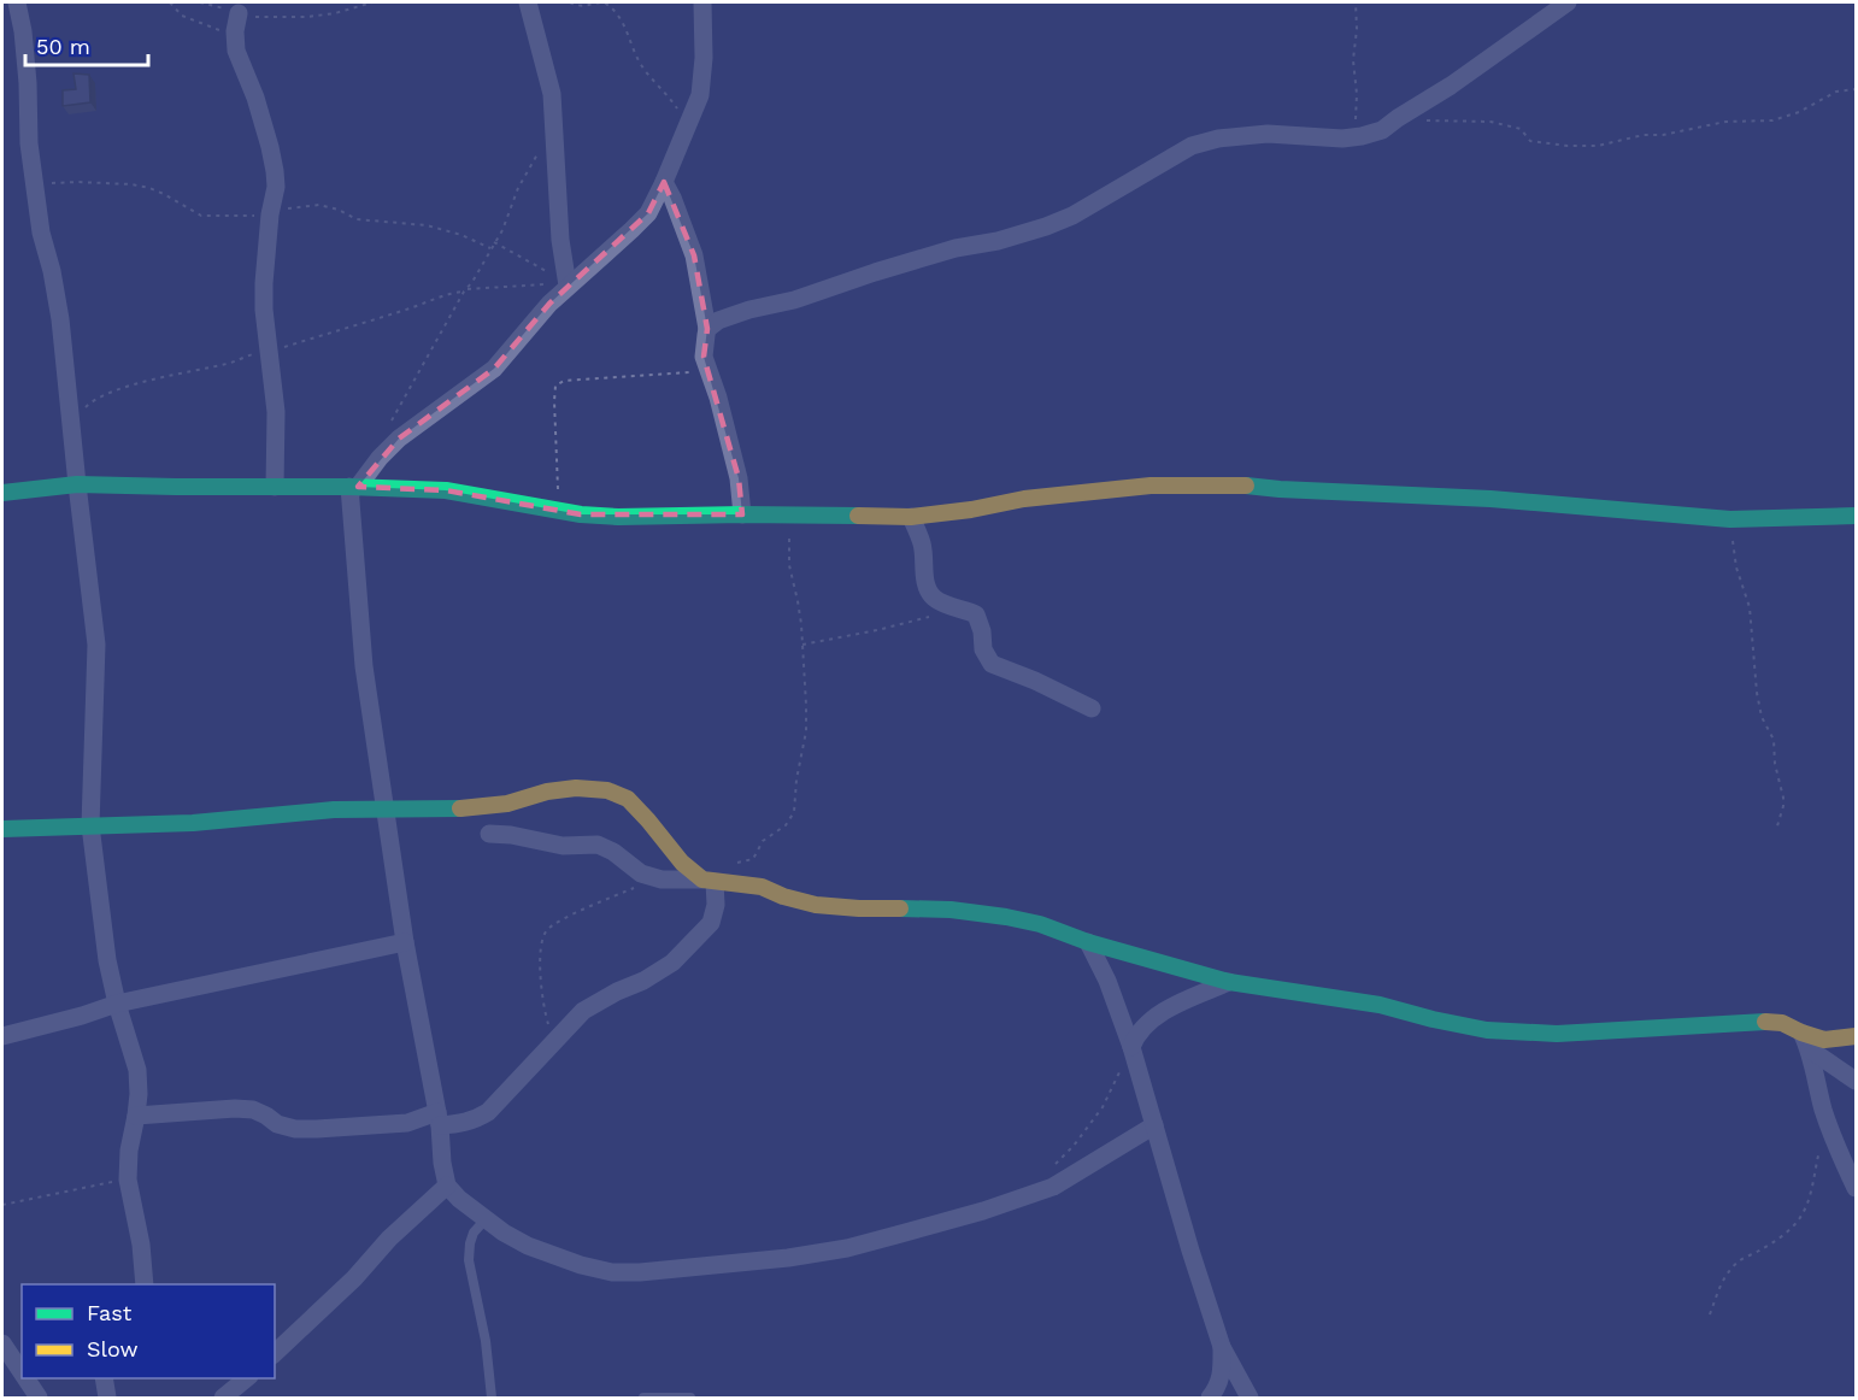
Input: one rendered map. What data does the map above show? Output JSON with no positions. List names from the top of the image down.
{
  "legend": ["Fast", "Slow"],
  "scale_bar": "50 m"
}
